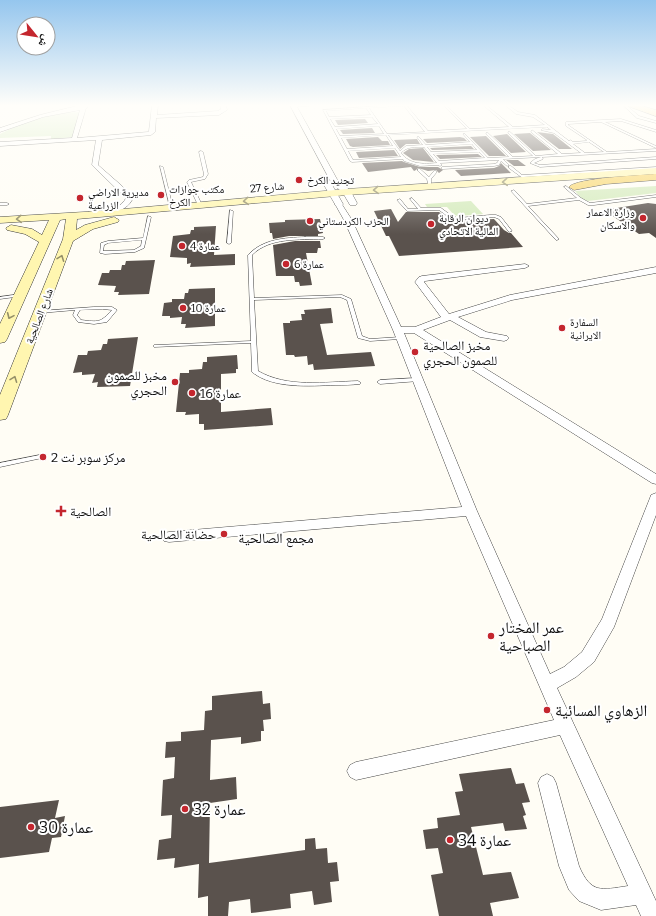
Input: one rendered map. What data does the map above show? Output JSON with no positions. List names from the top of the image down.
{
  "streets": {
    "main road": ["شارع 27", "شارع الصالحية"]
  },
  "crossings": [
    ["شارع 27", "شارع الصالحية"]
  ],
  "districts": ["مجمع الصالحية"],
  "places": {
    "other": [
      "تجنيد الكرخ",
      "مكتب جوازات الكرخ",
      "مديرية الاراضي الزراعية",
      "وزارة الاعمار والاسكان",
      "الحزب الكردستاني",
      "ديوان الرقابة المالية الاتحادي",
      "عمارة 4",
      "عمارة 6",
      "عمارة 10",
      "السفارة الايرانية",
      "مخبز الصالحية للصمون الحجري",
      "مخبز للصمون الحجري",
      "عمارة 16",
      "مركز سوبر نت 2",
      "حضانة الصالحية",
      "عمر المختار الصباحية",
      "الزهاوي المسائية",
      "عمارة 32",
      "عمارة 30",
      "عمارة 34"
    ],
    "health": ["الصالحية"]
  },
  "north": "bottom right"
}
